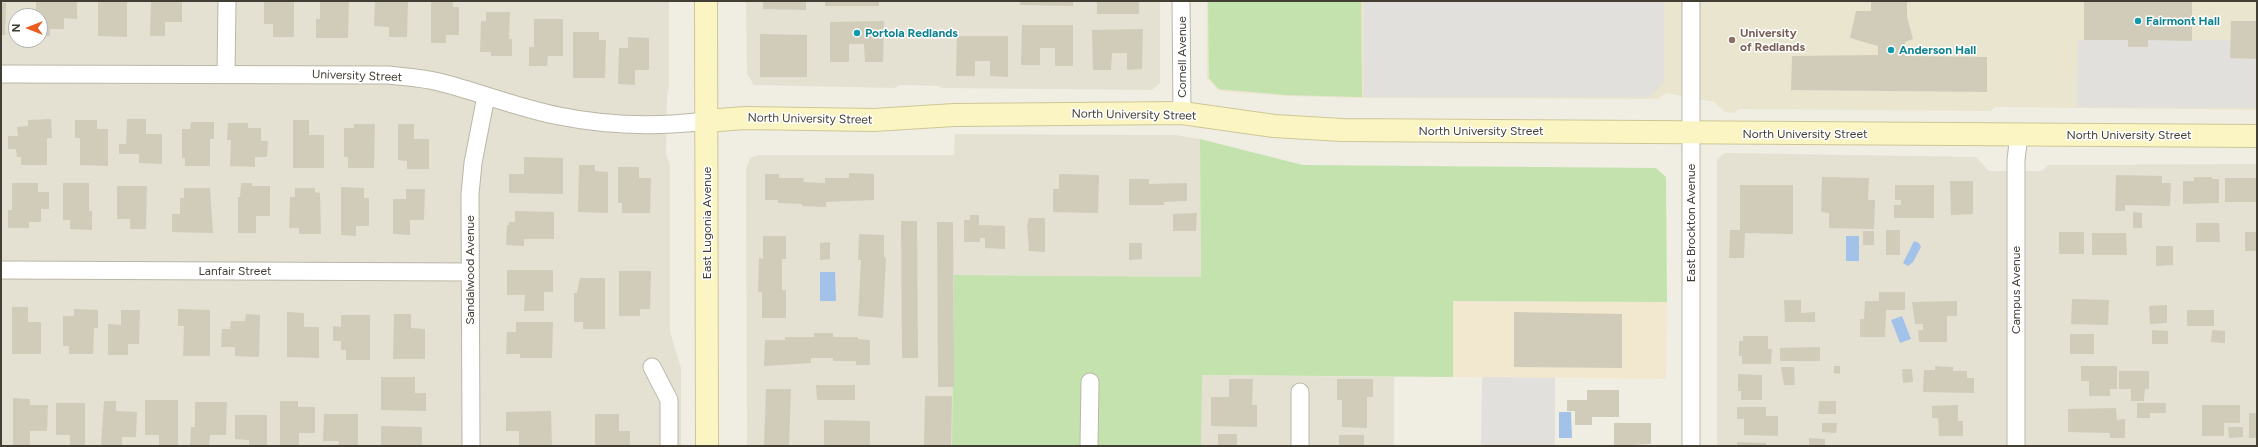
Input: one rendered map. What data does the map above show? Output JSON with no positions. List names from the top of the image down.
{
  "streets": {
    "street": [
      "Cornell Avenue",
      "University Street",
      "North University Street",
      "East Lugonia Avenue",
      "East Brockton Avenue",
      "Sandalwood Avenue",
      "Lanfair Street",
      "Campus Avenue"
    ]
  },
  "crossings": [
    ["Cornell Avenue", "North University Street"],
    ["University Street", "North University Street"],
    ["University Street", "East Lugonia Avenue"],
    ["University Street", "Sandalwood Avenue"],
    ["North University Street", "East Lugonia Avenue"],
    ["North University Street", "East Brockton Avenue"],
    ["North University Street", "Campus Avenue"],
    ["Sandalwood Avenue", "Lanfair Street"]
  ],
  "places": [
    "Fairmont Hall",
    "Portola Redlands",
    "University of Redlands",
    "Anderson Hall"
  ],
  "north": "left"
}
